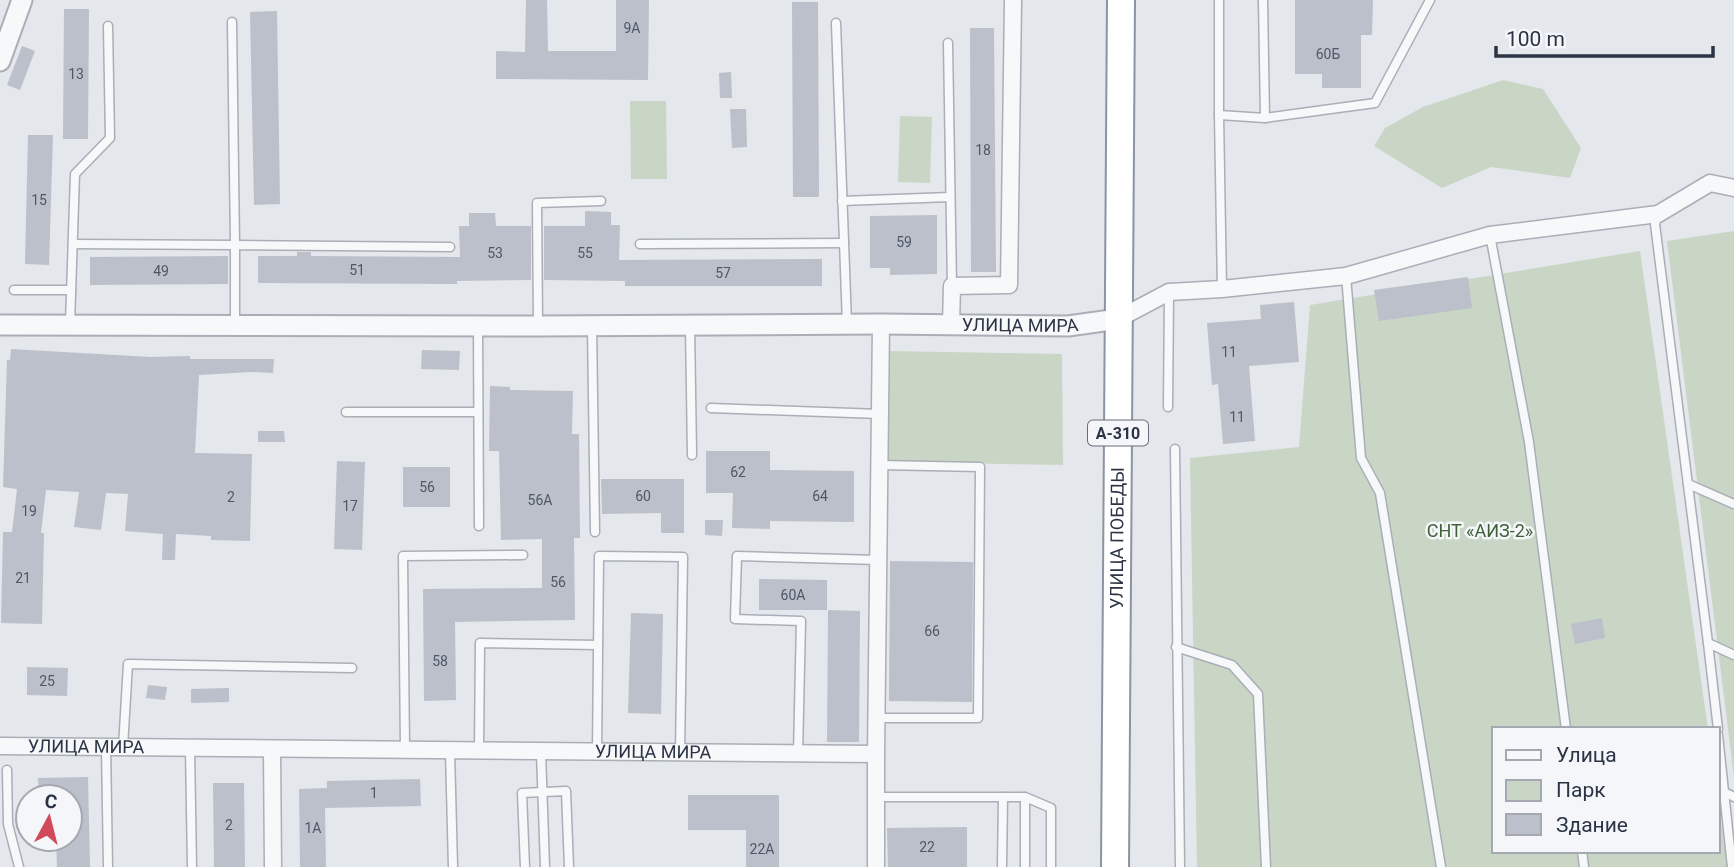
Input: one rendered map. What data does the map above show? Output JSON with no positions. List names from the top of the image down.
{
  "streets": {
    "highway": ["А-310", "УЛИЦА ПОБЕДЫ"],
    "street": ["УЛИЦА МИРА"]
  },
  "crossings": [
    ["УЛИЦА МИРА", "УЛИЦА ПОБЕДЫ"]
  ],
  "parks": ["СНТ «АИЗ-2»"],
  "house_numbers": [
    "9А",
    "60Б",
    "13",
    "18",
    "15",
    "59",
    "53",
    "55",
    "51",
    "49",
    "57",
    "11",
    "11",
    "62",
    "56",
    "60",
    "64",
    "2",
    "56А",
    "17",
    "19",
    "21",
    "56",
    "60А",
    "66",
    "58",
    "25",
    "1",
    "2",
    "1А",
    "22",
    "22А"
  ],
  "legend": ["Улица", "Парк", "Здание"],
  "scale_bar": "100 m",
  "north": "top"
}
